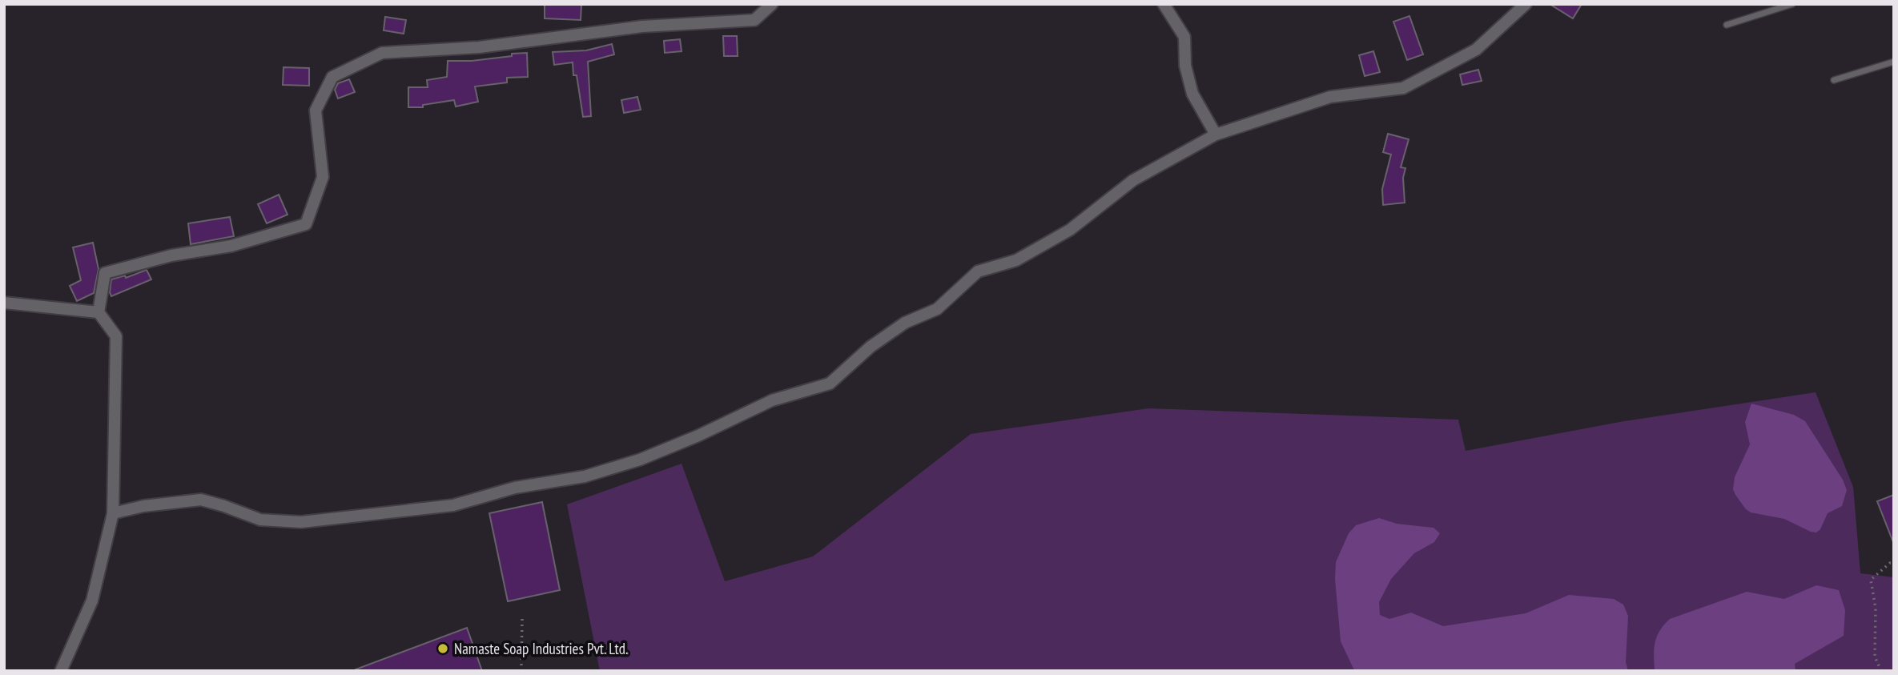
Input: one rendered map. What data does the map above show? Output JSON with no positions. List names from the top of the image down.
{
  "places": ["Namaste Soap Industries Pvt. Ltd."]
}
